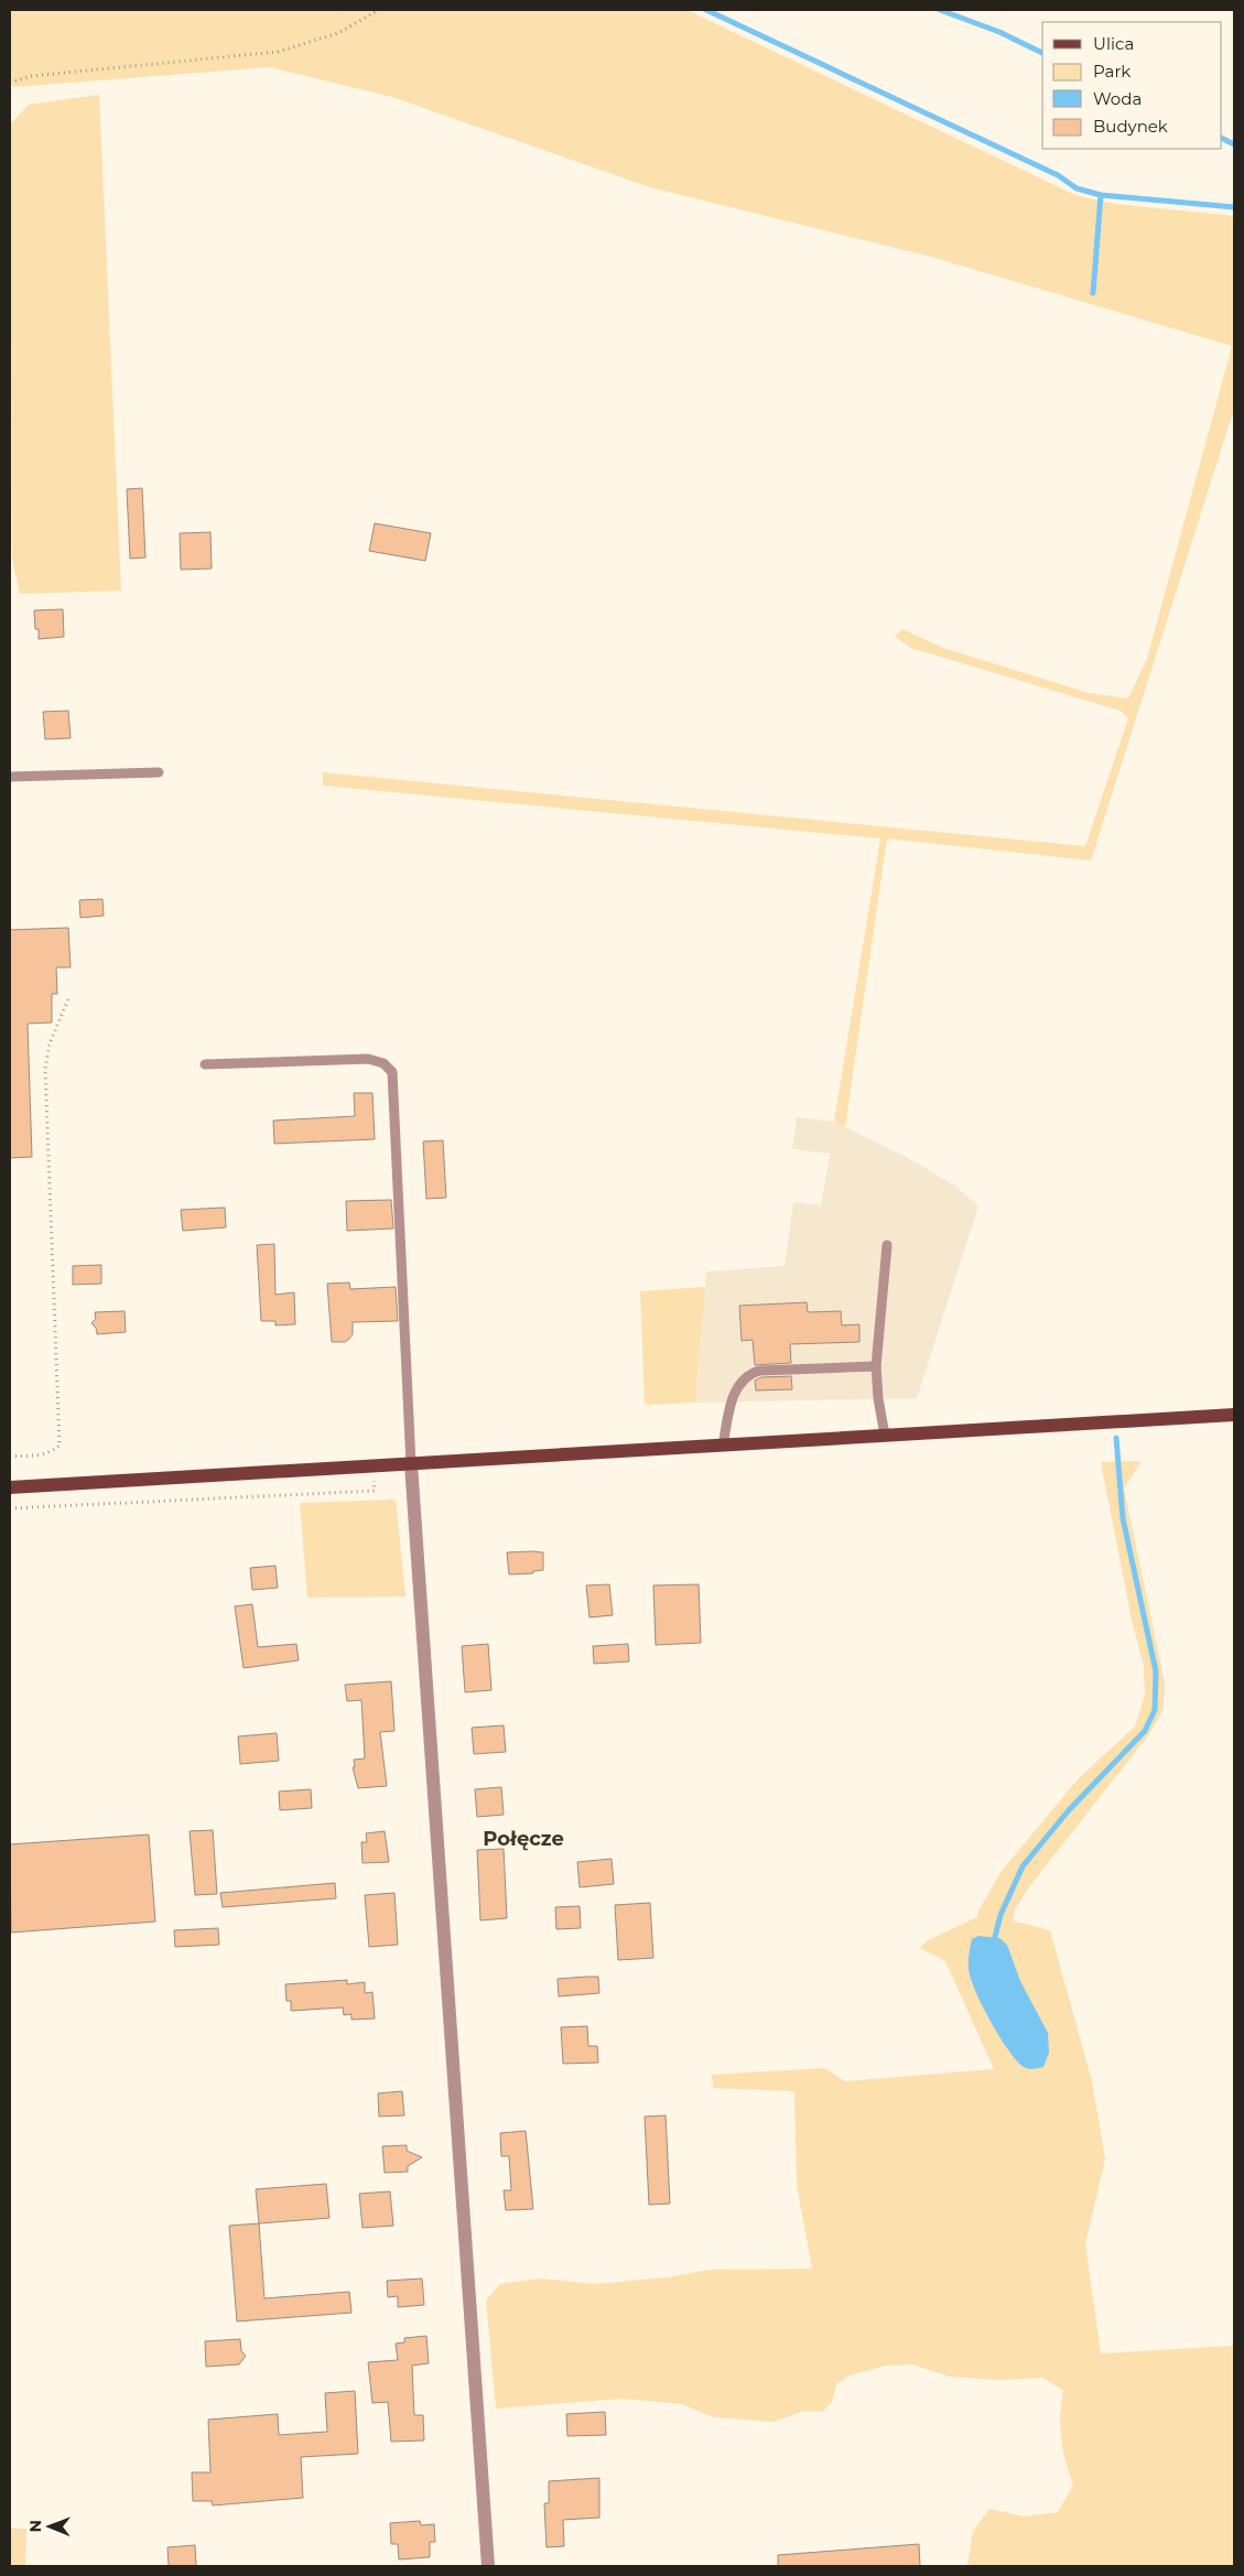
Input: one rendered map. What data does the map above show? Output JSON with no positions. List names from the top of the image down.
{
  "districts": ["Połęcze"],
  "legend": [
    "Ulica",
    "Park",
    "Woda",
    "Budynek"
  ],
  "north": "left"
}
